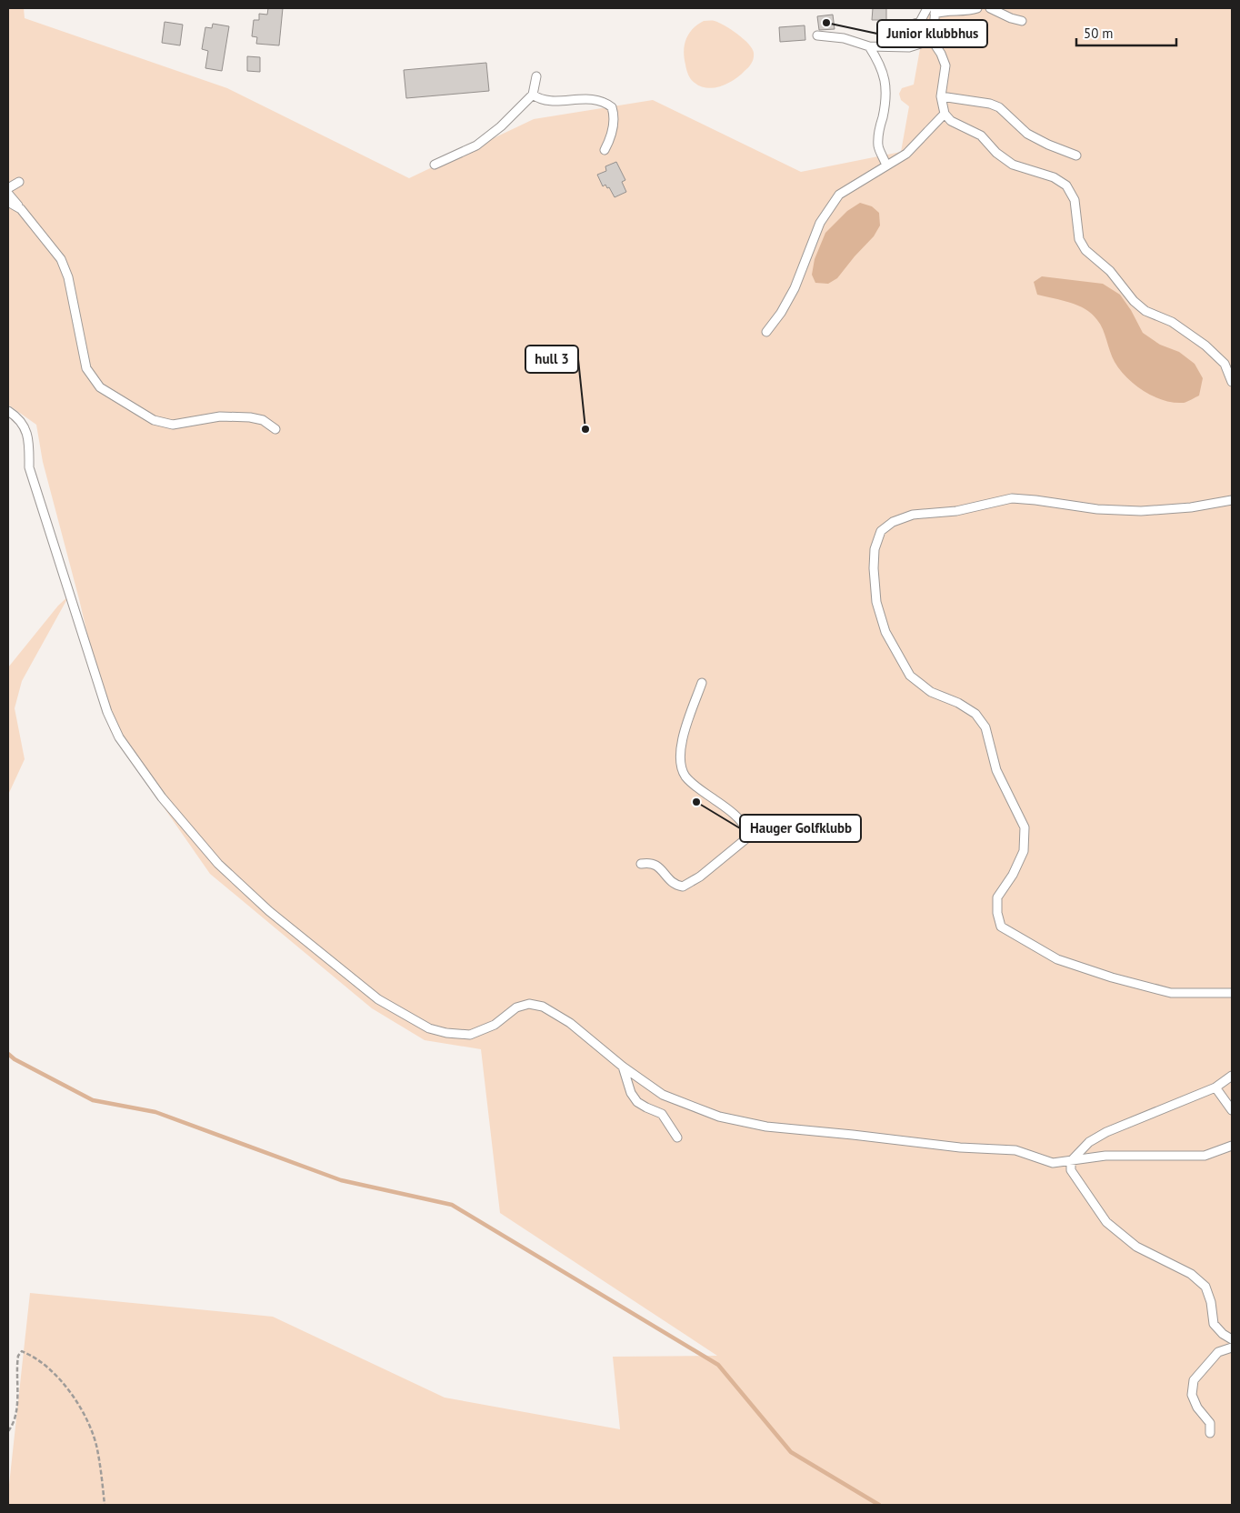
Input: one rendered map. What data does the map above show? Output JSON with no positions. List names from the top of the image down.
{
  "places": ["Junior klubbhus", "hull 3", "Hauger Golfklubb"],
  "scale_bar": "50 m"
}
